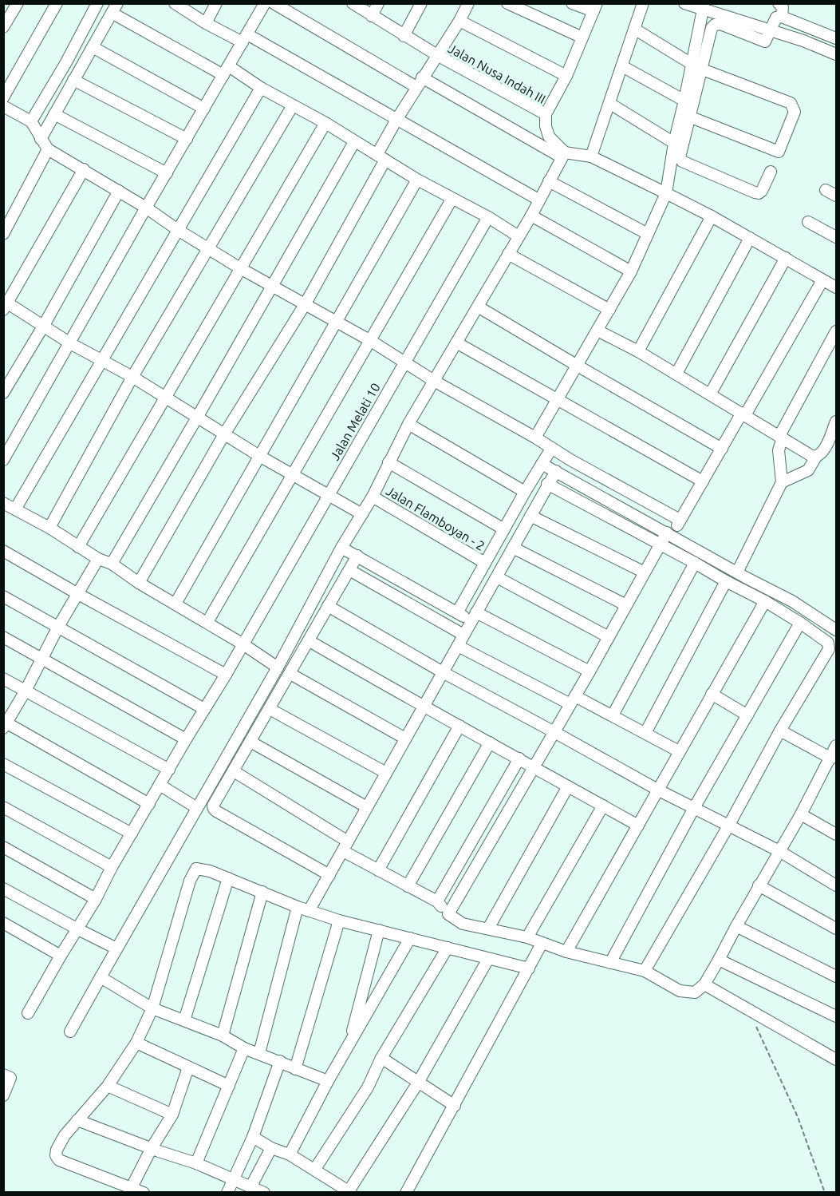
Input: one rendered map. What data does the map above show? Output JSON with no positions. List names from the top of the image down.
{
  "streets": {
    "street": ["Jalan Nusa Indah III", "Jalan Melati 10", "Jalan Flamboyan - 2"]
  }
}
